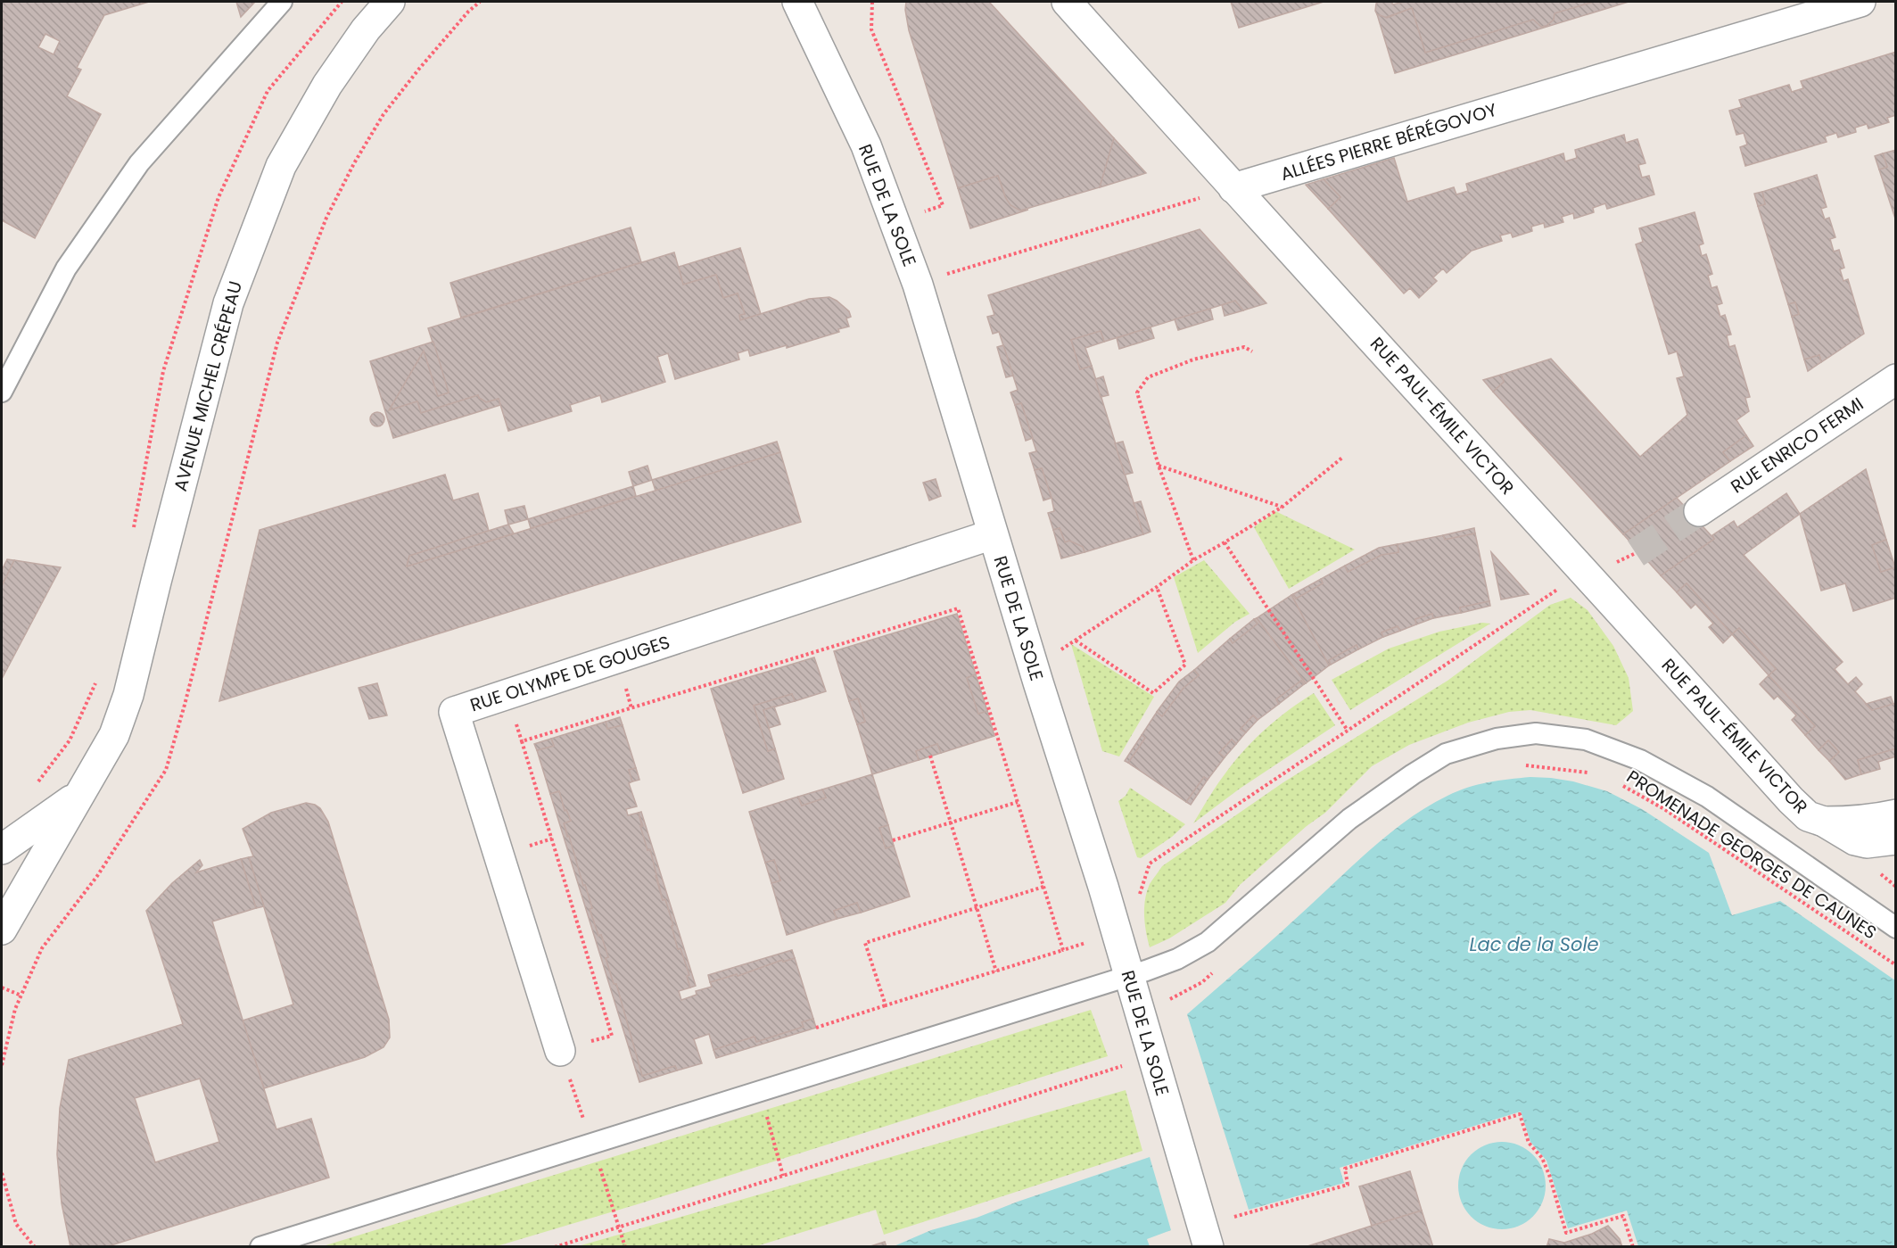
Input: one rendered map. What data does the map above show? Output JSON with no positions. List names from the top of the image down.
{
  "streets": {
    "street": [
      "ALLÉES PIERRE BÉRÉGOVOY",
      "RUE DE LA SOLE",
      "AVENUE MICHEL CRÉPEAU",
      "RUE PAUL-ÉMILE VICTOR",
      "RUE ENRICO FERMI",
      "RUE OLYMPE DE GOUGES"
    ],
    "path": ["PROMENADE GEORGES DE CAUNES"]
  },
  "crossings": [
    ["ALLÉES PIERRE BÉRÉGOVOY", "RUE PAUL-ÉMILE VICTOR"],
    ["RUE DE LA SOLE", "RUE OLYMPE DE GOUGES"]
  ],
  "water": ["Lac de la Sole"]
}
